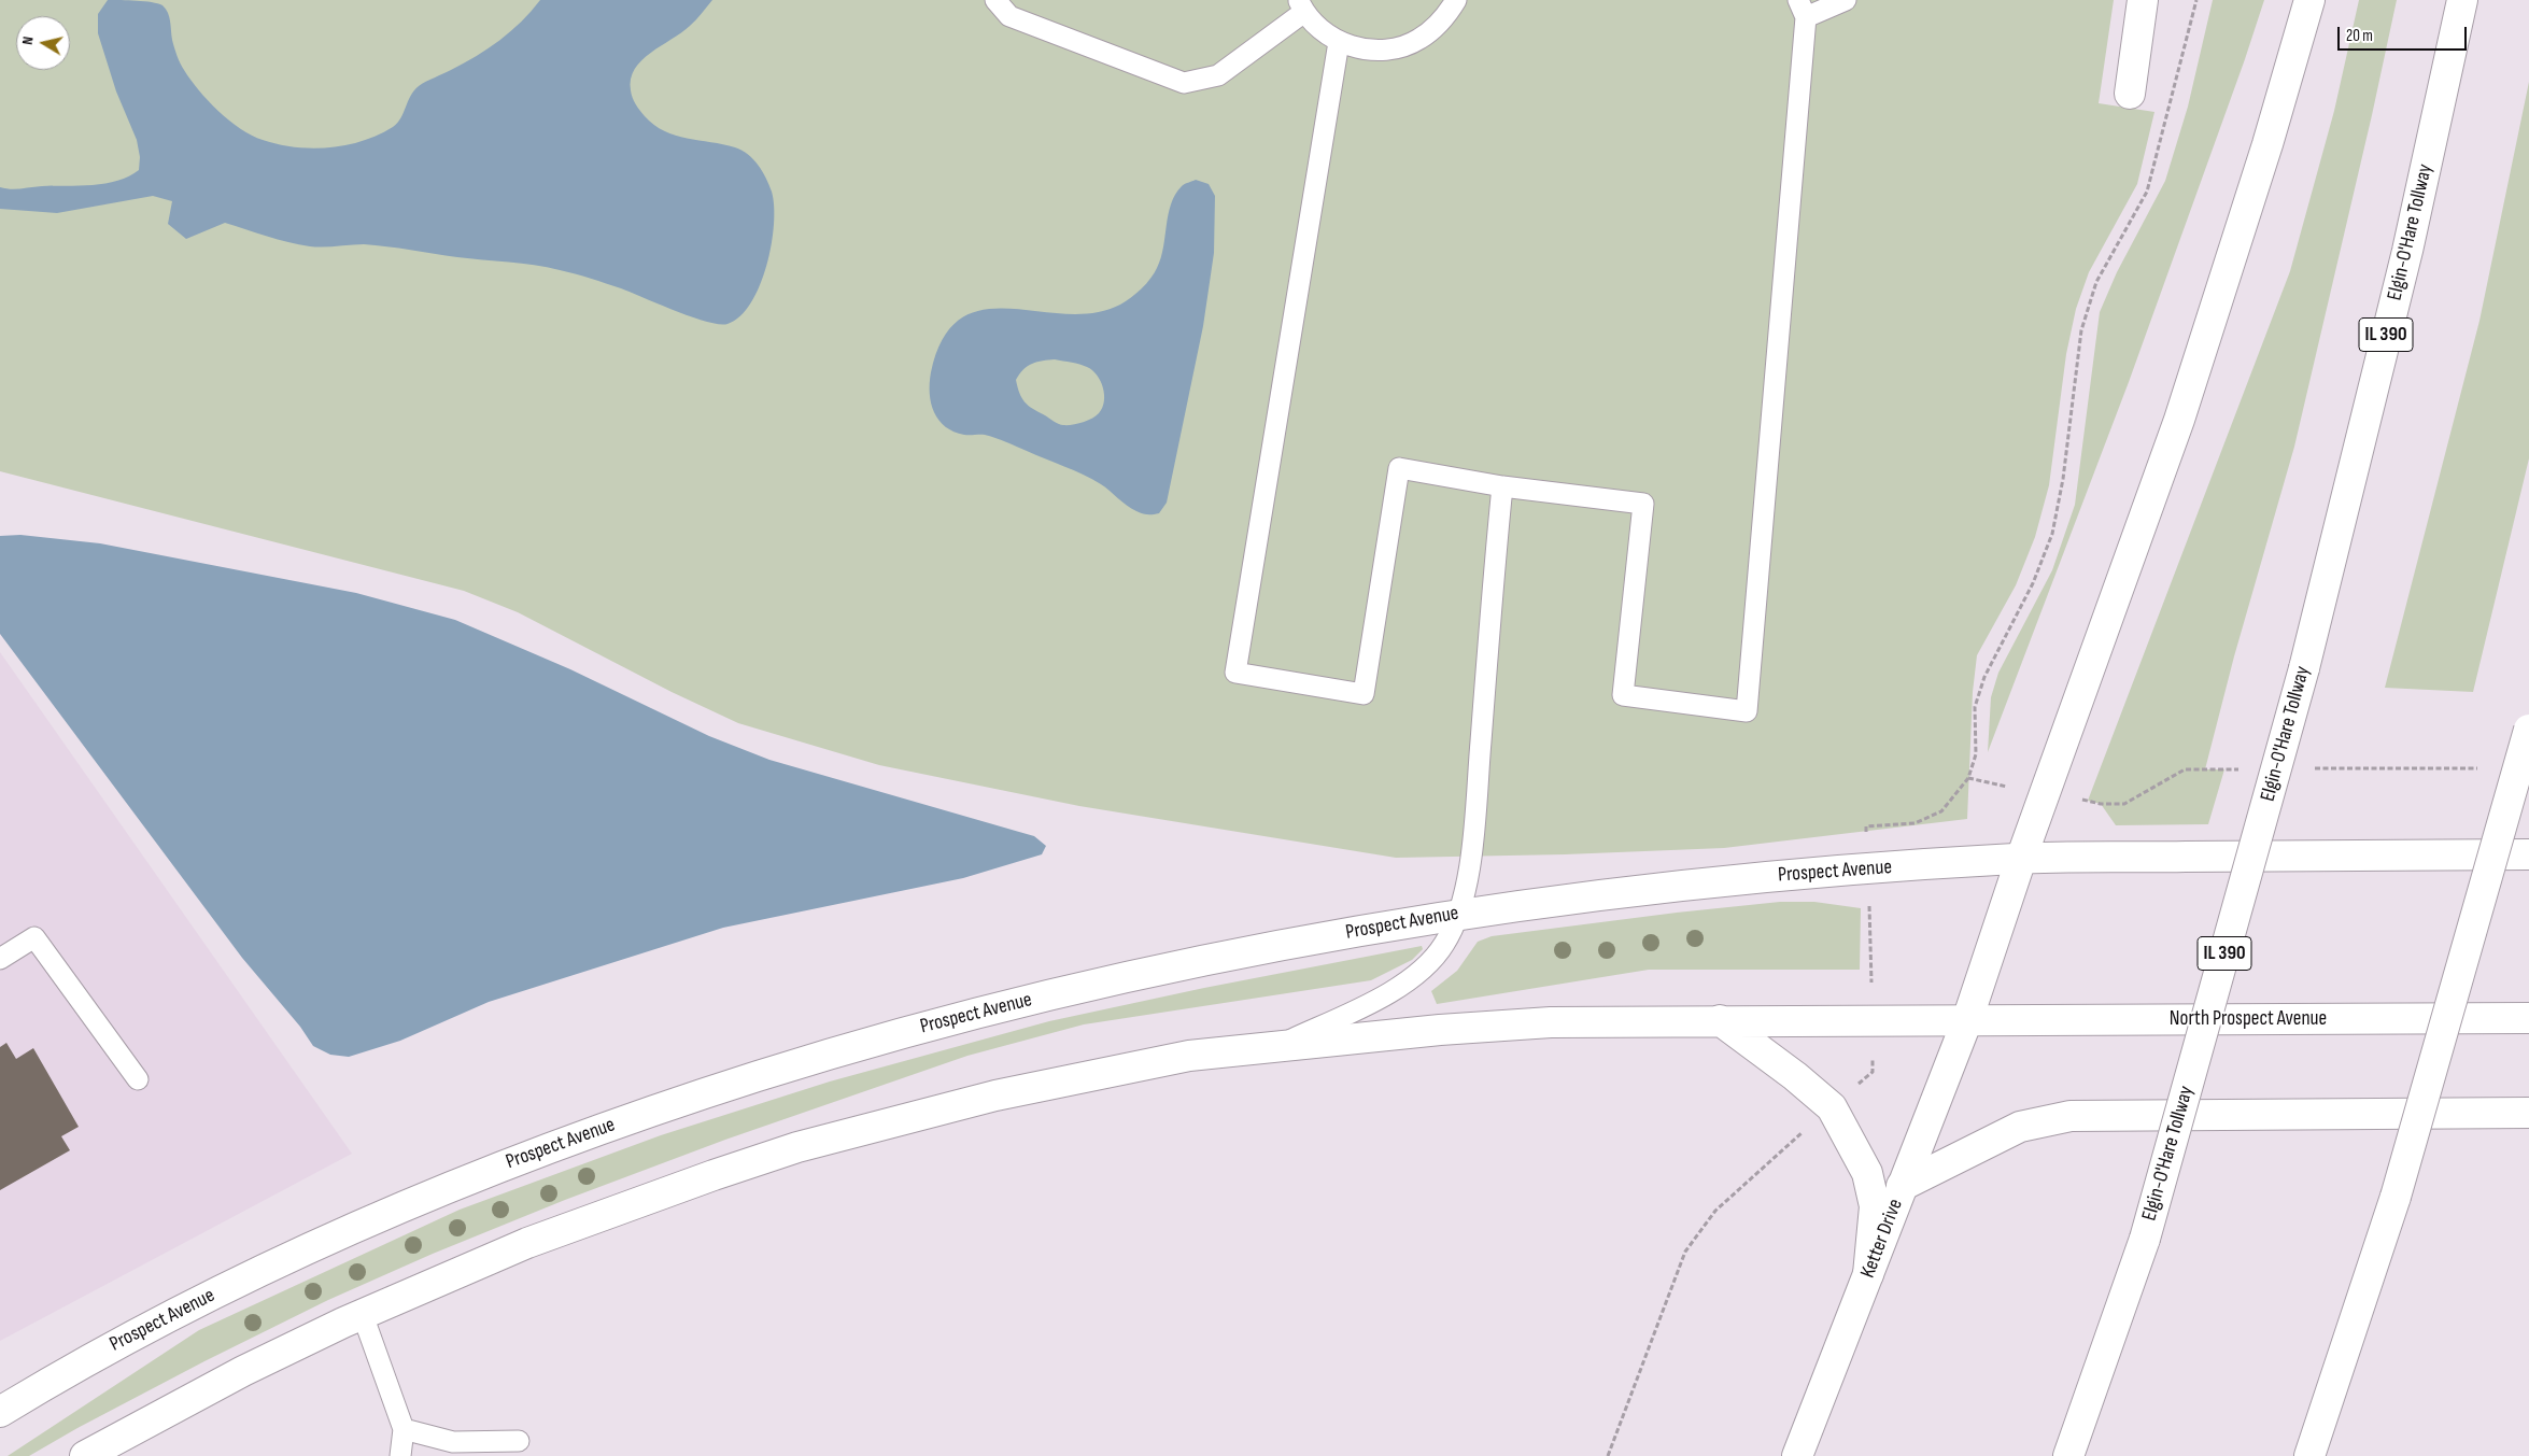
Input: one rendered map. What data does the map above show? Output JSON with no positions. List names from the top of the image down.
{
  "streets": {
    "main road": [
      "Elgin-O'Hare Tollway",
      "IL 390",
      "Prospect Avenue",
      "North Prospect Avenue",
      "Ketter Drive"
    ]
  },
  "crossings": [
    ["Prospect Avenue", "Ketter Drive"],
    ["North Prospect Avenue", "Ketter Drive"]
  ],
  "scale_bar": "20 m",
  "north": "left"
}
